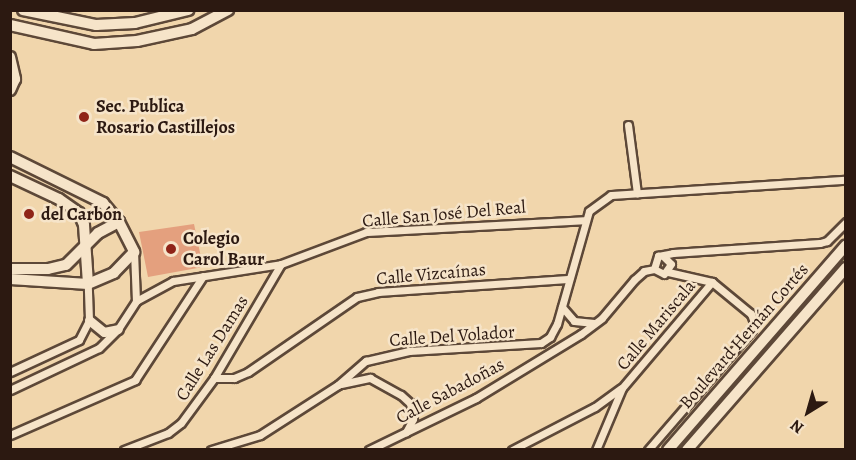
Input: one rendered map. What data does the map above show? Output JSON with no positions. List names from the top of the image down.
{
  "streets": {
    "main road": ["Boulevard Hernán Cortés"],
    "street": [
      "Calle San José Del Real",
      "Calle Vizcaínas",
      "Calle Mariscala",
      "Calle Del Volador",
      "Calle Las Damas",
      "Calle Sabadoñas"
    ]
  },
  "crossings": [
    ["Calle San José Del Real", "Calle Las Damas"],
    ["Calle Vizcaínas", "Calle Del Volador"],
    ["Calle Vizcaínas", "Calle Las Damas"]
  ],
  "places": ["Sec. Publica Rosario Castillejos", "del Carbón", "Colegio Carol Baur"],
  "north": "bottom left"
}
